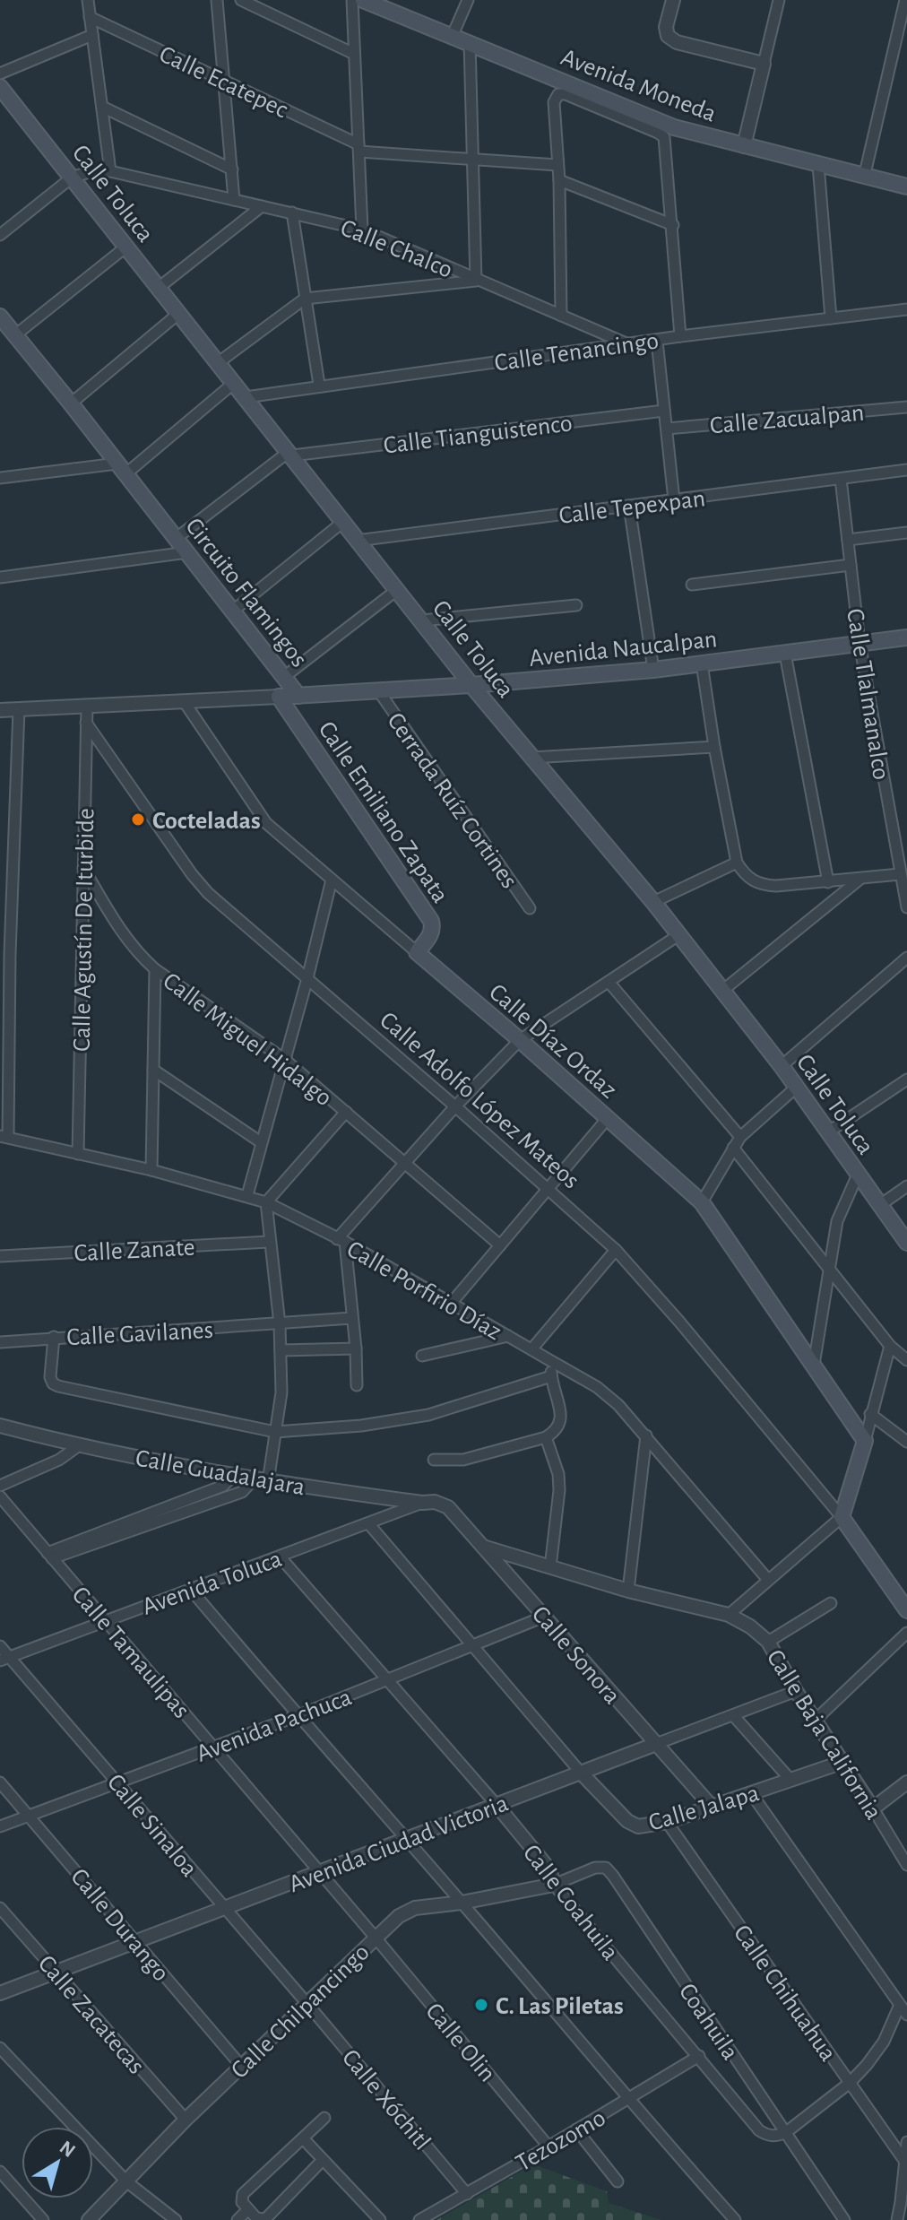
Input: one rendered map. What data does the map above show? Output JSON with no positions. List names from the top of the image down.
{
  "streets": {
    "main road": [
      "Avenida Moneda",
      "Calle Toluca",
      "Circuito Flamingos",
      "Avenida Naucalpan",
      "Calle Emiliano Zapata",
      "Calle Díaz Ordaz",
      "Calle Adolfo López Mateos"
    ],
    "street": [
      "Calle Ecatepec",
      "Calle Chalco",
      "Calle Tenancingo",
      "Calle Zacualpan",
      "Calle Tianguistenco",
      "Calle Tepexpan",
      "Calle Tlalmanalco",
      "Cerrada Ruíz Cortines",
      "Calle Agustín De Iturbide",
      "Calle Miguel Hidalgo",
      "Calle Zanate",
      "Calle Porfirio Díaz",
      "Calle Gavilanes",
      "Calle Guadalajara",
      "Avenida Toluca",
      "Calle Tamaulipas",
      "Calle Sonora",
      "Avenida Pachuca",
      "Calle Baja California",
      "Calle Jalapa",
      "Calle Sinaloa",
      "Avenida Ciudad Victoria",
      "Calle Coahuila",
      "Calle Durango",
      "Calle Chihuahua",
      "Calle Chilpancingo",
      "Calle Zacatecas",
      "Coahuila",
      "Calle Olin",
      "Calle Xóchitl",
      "Tezozomo"
    ]
  },
  "crossings": [
    ["Calle Toluca", "Calle Chalco"],
    ["Calle Toluca", "Calle Tenancingo"],
    ["Calle Toluca", "Calle Tianguistenco"],
    ["Calle Toluca", "Calle Tepexpan"],
    ["Calle Toluca", "Avenida Naucalpan"],
    ["Calle Chalco", "Calle Tenancingo"],
    ["Calle Tepexpan", "Calle Tlalmanalco"],
    ["Circuito Flamingos", "Avenida Naucalpan"],
    ["Circuito Flamingos", "Calle Emiliano Zapata"],
    ["Circuito Flamingos", "Calle Agustín De Iturbide"],
    ["Circuito Flamingos", "Calle Díaz Ordaz"],
    ["Avenida Naucalpan", "Calle Tlalmanalco"],
    ["Avenida Naucalpan", "Cerrada Ruíz Cortines"],
    ["Calle Emiliano Zapata", "Calle Díaz Ordaz"],
    ["Calle Agustín De Iturbide", "Calle Miguel Hidalgo"],
    ["Calle Agustín De Iturbide", "Calle Adolfo López Mateos"],
    ["Calle Agustín De Iturbide", "Calle Porfirio Díaz"],
    ["Calle Guadalajara", "Avenida Toluca"],
    ["Calle Guadalajara", "Calle Sonora"],
    ["Avenida Toluca", "Calle Tamaulipas"],
    ["Avenida Toluca", "Calle Sinaloa"],
    ["Avenida Toluca", "Calle Coahuila"],
    ["Calle Tamaulipas", "Avenida Pachuca"],
    ["Calle Tamaulipas", "Avenida Ciudad Victoria"],
    ["Calle Tamaulipas", "Calle Chilpancingo"],
    ["Calle Tamaulipas", "Calle Olin"],
    ["Calle Sonora", "Avenida Pachuca"],
    ["Calle Sonora", "Calle Baja California"],
    ["Calle Sonora", "Calle Jalapa"],
    ["Calle Sonora", "Avenida Ciudad Victoria"],
    ["Avenida Pachuca", "Calle Sinaloa"],
    ["Avenida Pachuca", "Calle Coahuila"],
    ["Avenida Pachuca", "Calle Durango"],
    ["Calle Baja California", "Calle Jalapa"],
    ["Calle Baja California", "Avenida Ciudad Victoria"],
    ["Calle Jalapa", "Avenida Ciudad Victoria"],
    ["Calle Jalapa", "Calle Chihuahua"],
    ["Calle Sinaloa", "Avenida Ciudad Victoria"],
    ["Calle Sinaloa", "Calle Chilpancingo"],
    ["Calle Sinaloa", "Calle Xóchitl"],
    ["Avenida Ciudad Victoria", "Calle Coahuila"],
    ["Avenida Ciudad Victoria", "Calle Durango"],
    ["Avenida Ciudad Victoria", "Calle Zacatecas"],
    ["Calle Coahuila", "Calle Chilpancingo"],
    ["Calle Coahuila", "Coahuila"],
    ["Calle Coahuila", "Tezozomo"],
    ["Calle Durango", "Calle Chilpancingo"],
    ["Calle Chilpancingo", "Calle Zacatecas"],
    ["Calle Chilpancingo", "Coahuila"],
    ["Calle Chilpancingo", "Calle Olin"],
    ["Calle Chilpancingo", "Calle Xóchitl"],
    ["Calle Olin", "Tezozomo"],
    ["Calle Xóchitl", "Tezozomo"]
  ],
  "places": ["Cocteladas", "C. Las Piletas"],
  "north": "top right"
}
